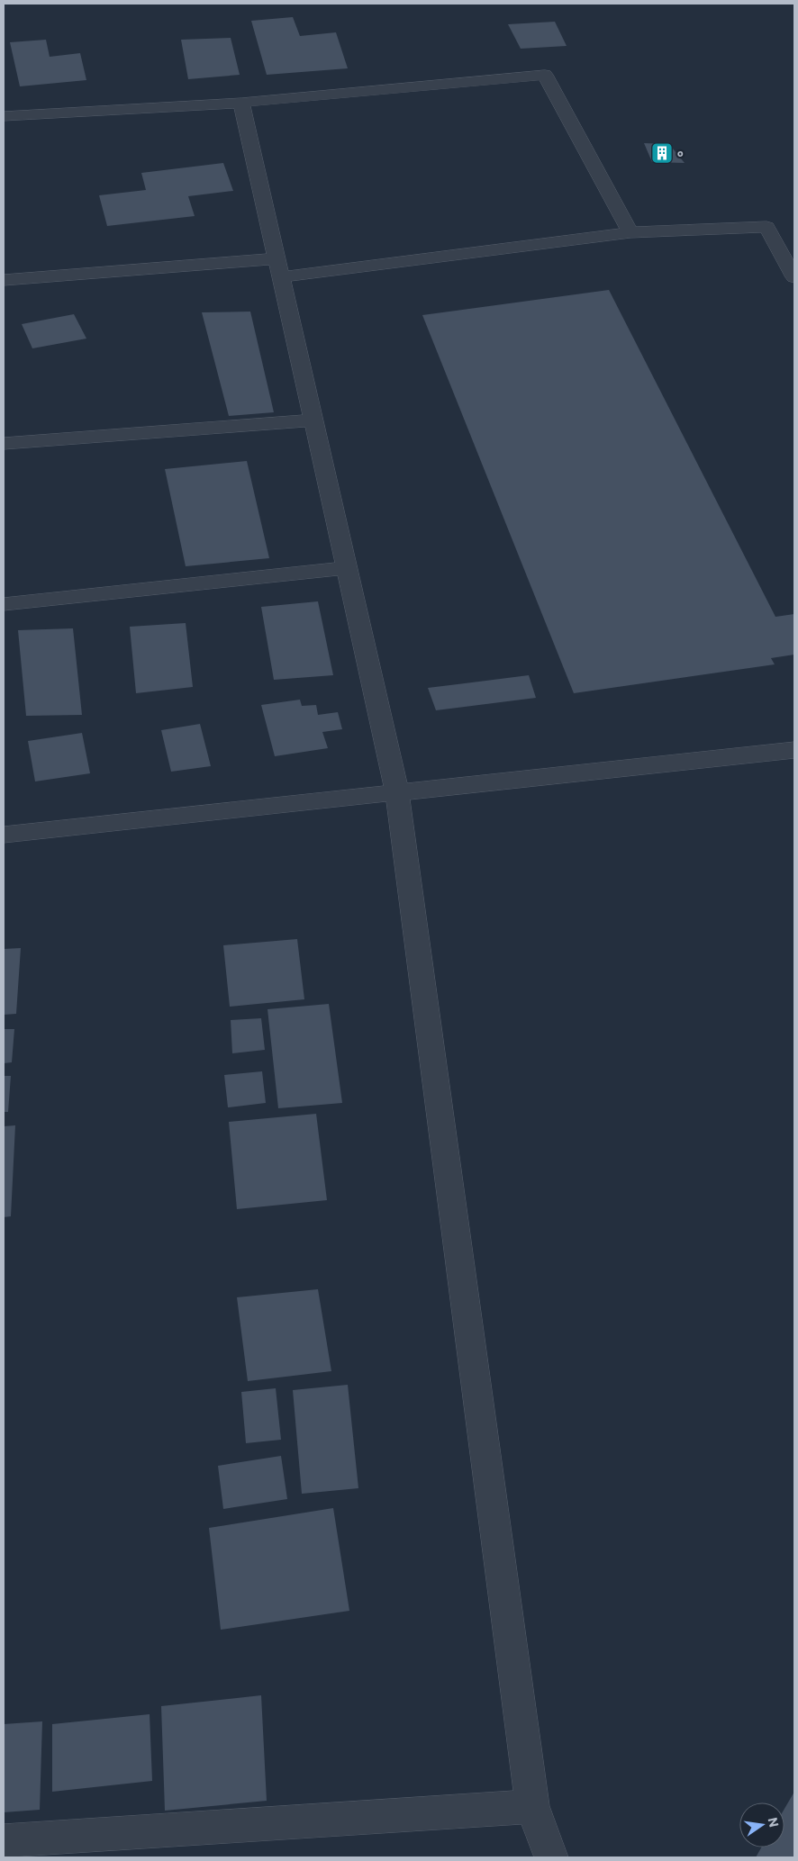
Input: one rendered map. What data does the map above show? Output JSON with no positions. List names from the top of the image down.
{
  "places": {
    "building": ["o"]
  },
  "north": "right"
}
